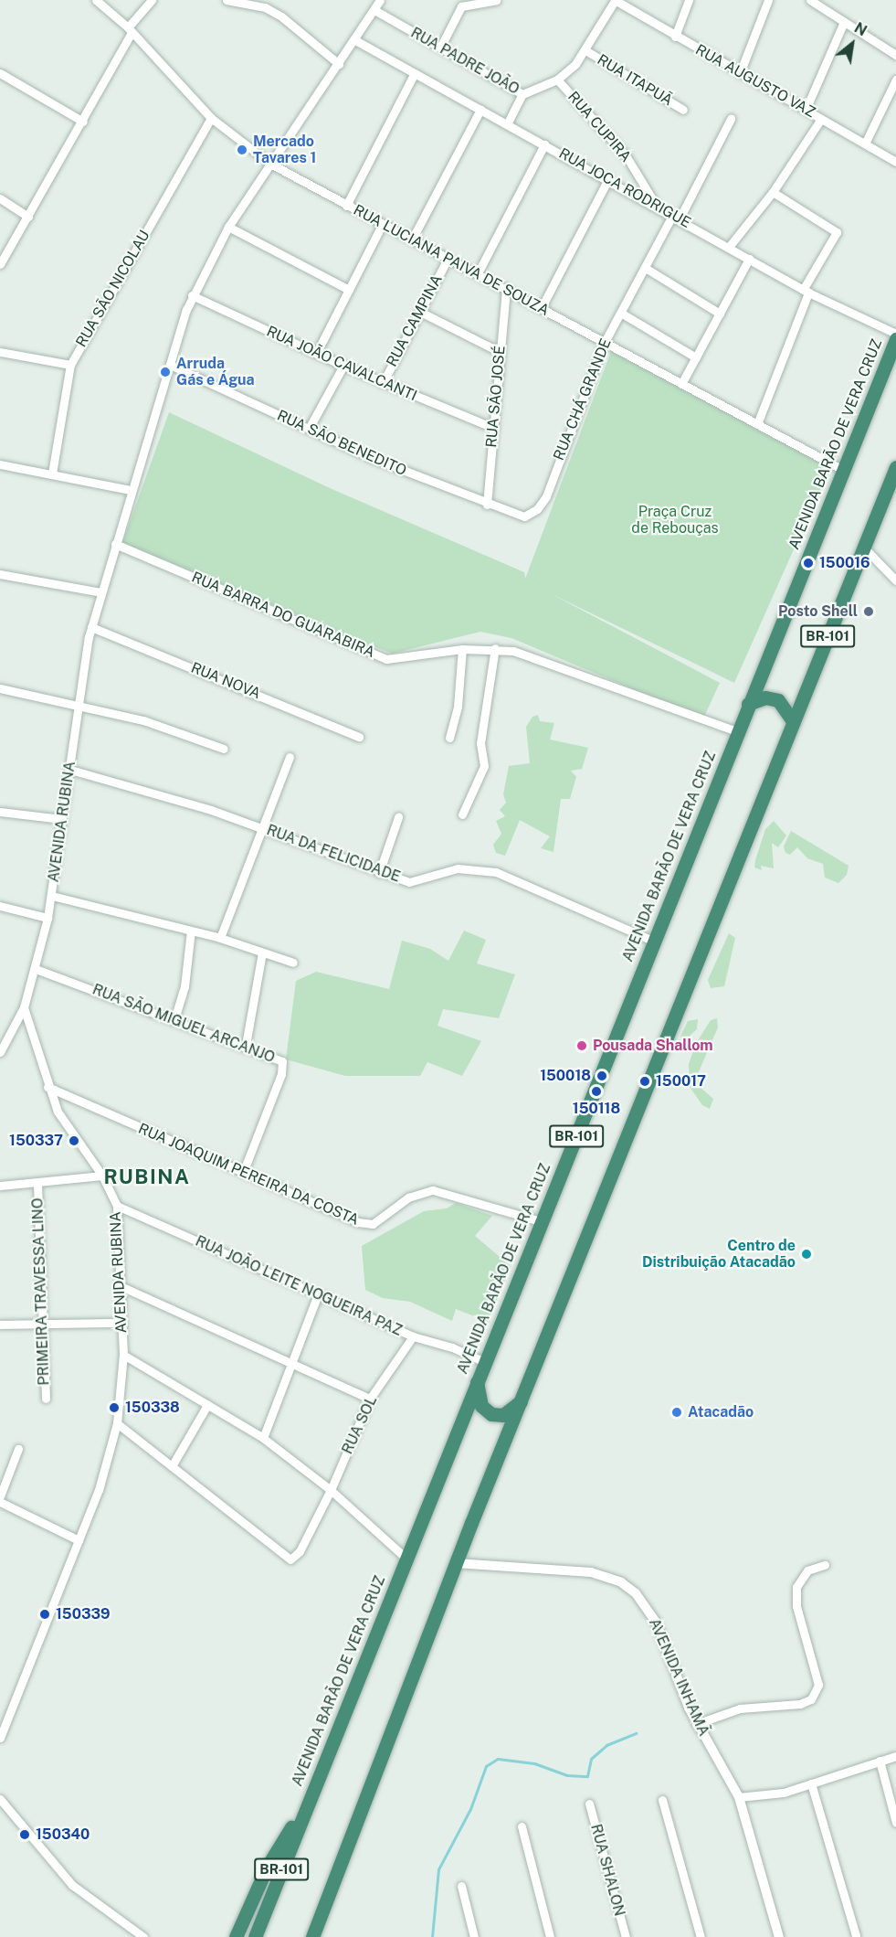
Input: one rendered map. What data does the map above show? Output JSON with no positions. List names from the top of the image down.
{
  "streets": {
    "highway": ["AVENIDA BARÃO DE VERA CRUZ", "BR-101"],
    "street": [
      "RUA PADRE JOÃO",
      "RUA ITAPUÃ",
      "RUA AUGUSTO VAZ",
      "RUA CUPIRA",
      "RUA JOCA RODRIGUE",
      "RUA LUCIANA PAIVA DE SOUZA",
      "RUA SÃO NICOLAU",
      "RUA CAMPINA",
      "RUA JOÃO CAVALCANTI",
      "RUA SÃO JOSÉ",
      "RUA CHÁ GRANDE",
      "RUA SÃO BENEDITO",
      "RUA BARRA DO GUARABIRA",
      "RUA NOVA",
      "AVENIDA RUBINA",
      "RUA DA FELICIDADE",
      "RUA SÃO MIGUEL ARCANJO",
      "RUA JOAQUIM PEREIRA DA COSTA",
      "RUA JOÃO LEITE NOGUEIRA PAZ",
      "PRIMEIRA TRAVESSA LINO",
      "RUA SOL",
      "AVENIDA INHAMÃ",
      "RUA SHALON"
    ]
  },
  "crossings": [
    ["RUA PADRE JOÃO", "RUA CUPIRA"],
    ["RUA PADRE JOÃO", "AVENIDA RUBINA"],
    ["RUA CUPIRA", "RUA JOCA RODRIGUE"],
    ["RUA JOCA RODRIGUE", "RUA CHÁ GRANDE"],
    ["RUA JOCA RODRIGUE", "AVENIDA RUBINA"],
    ["RUA LUCIANA PAIVA DE SOUZA", "RUA SÃO NICOLAU"],
    ["RUA LUCIANA PAIVA DE SOUZA", "RUA CAMPINA"],
    ["RUA LUCIANA PAIVA DE SOUZA", "RUA SÃO JOSÉ"],
    ["RUA LUCIANA PAIVA DE SOUZA", "RUA CHÁ GRANDE"],
    ["RUA LUCIANA PAIVA DE SOUZA", "AVENIDA BARÃO DE VERA CRUZ"],
    ["RUA LUCIANA PAIVA DE SOUZA", "AVENIDA RUBINA"],
    ["RUA CAMPINA", "RUA JOÃO CAVALCANTI"],
    ["RUA JOÃO CAVALCANTI", "RUA SÃO JOSÉ"],
    ["RUA JOÃO CAVALCANTI", "AVENIDA RUBINA"],
    ["RUA SÃO JOSÉ", "RUA SÃO BENEDITO"],
    ["RUA CHÁ GRANDE", "RUA SÃO BENEDITO"],
    ["RUA SÃO BENEDITO", "AVENIDA RUBINA"],
    ["AVENIDA BARÃO DE VERA CRUZ", "RUA BARRA DO GUARABIRA"],
    ["AVENIDA BARÃO DE VERA CRUZ", "RUA DA FELICIDADE"],
    ["AVENIDA BARÃO DE VERA CRUZ", "RUA JOAQUIM PEREIRA DA COSTA"],
    ["AVENIDA BARÃO DE VERA CRUZ", "RUA JOÃO LEITE NOGUEIRA PAZ"],
    ["RUA BARRA DO GUARABIRA", "AVENIDA RUBINA"],
    ["BR-101", "AVENIDA INHAMÃ"],
    ["RUA NOVA", "AVENIDA RUBINA"],
    ["AVENIDA RUBINA", "RUA DA FELICIDADE"],
    ["AVENIDA RUBINA", "RUA SÃO MIGUEL ARCANJO"],
    ["AVENIDA RUBINA", "RUA JOAQUIM PEREIRA DA COSTA"],
    ["AVENIDA RUBINA", "RUA JOÃO LEITE NOGUEIRA PAZ"],
    ["RUA SÃO MIGUEL ARCANJO", "RUA JOAQUIM PEREIRA DA COSTA"],
    ["RUA JOÃO LEITE NOGUEIRA PAZ", "RUA SOL"]
  ],
  "districts": ["RUBINA"],
  "parks": ["Praça Cruz de Rebouças"],
  "places": [
    "Mercado Tavares 1",
    "Arruda Gás e Água",
    "150016",
    "Posto Shell",
    "Pousada Shallom",
    "150018",
    "150017",
    "150118",
    "150337",
    "Centro de Distribuição Atacadão",
    "150338",
    "Atacadão",
    "150339",
    "150340"
  ],
  "north": "top right"
}
